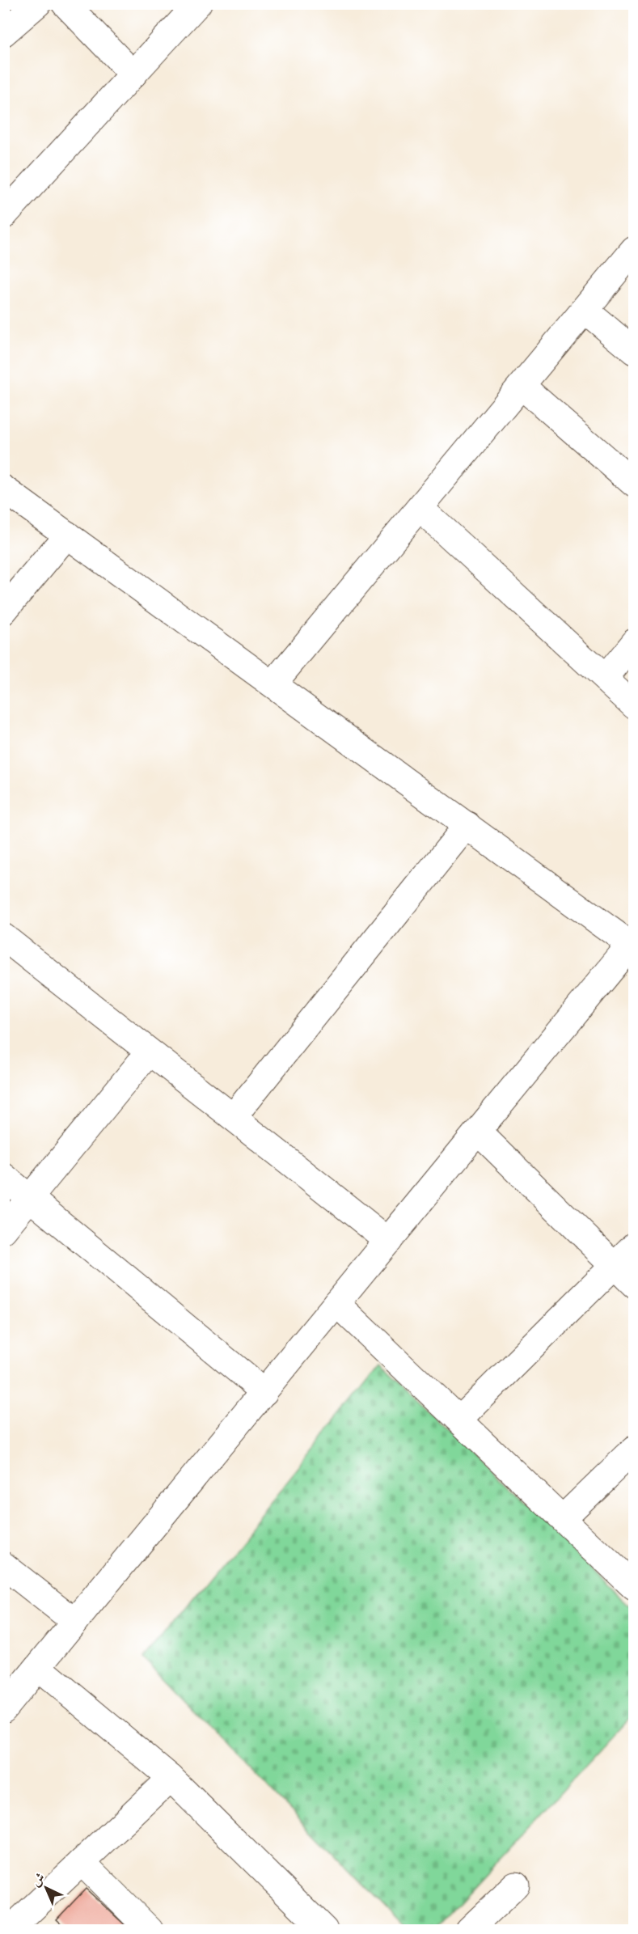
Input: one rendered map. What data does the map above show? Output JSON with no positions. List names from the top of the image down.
{
  "north": "top left"
}
